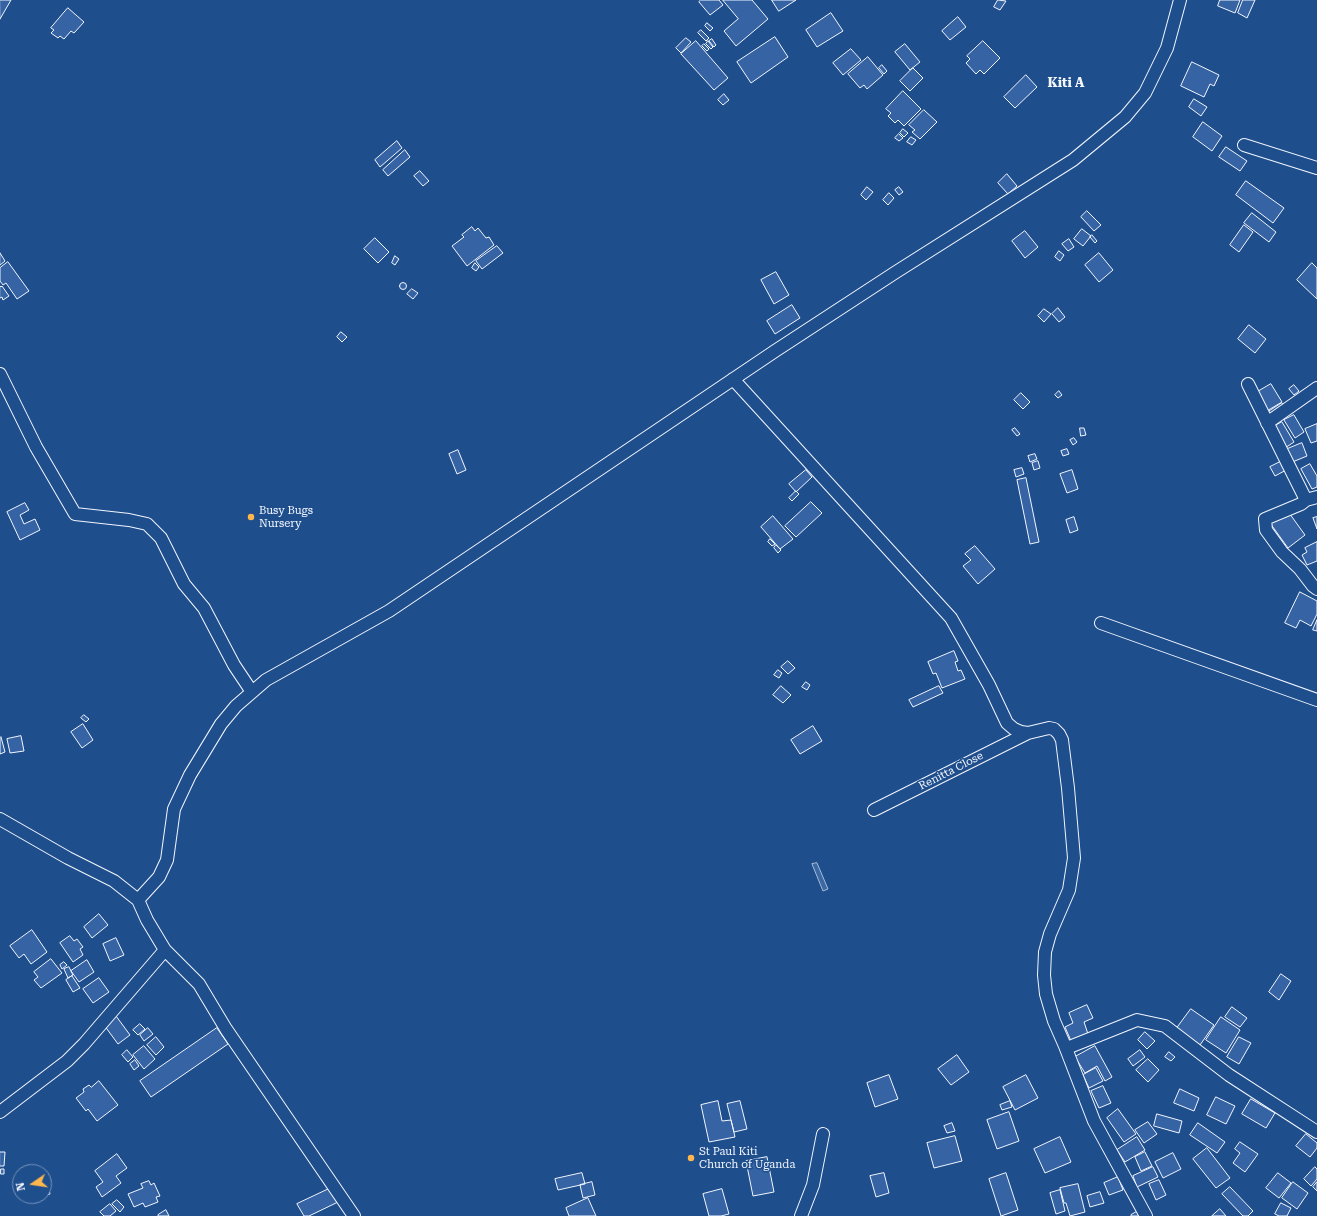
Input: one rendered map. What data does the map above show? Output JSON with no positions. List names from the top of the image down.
{
  "streets": {
    "street": ["Renitta Close"]
  },
  "districts": ["Kiti A"],
  "places": ["Busy Bugs Nursery", "St Paul Kiti Church of Uganda"],
  "north": "left"
}
